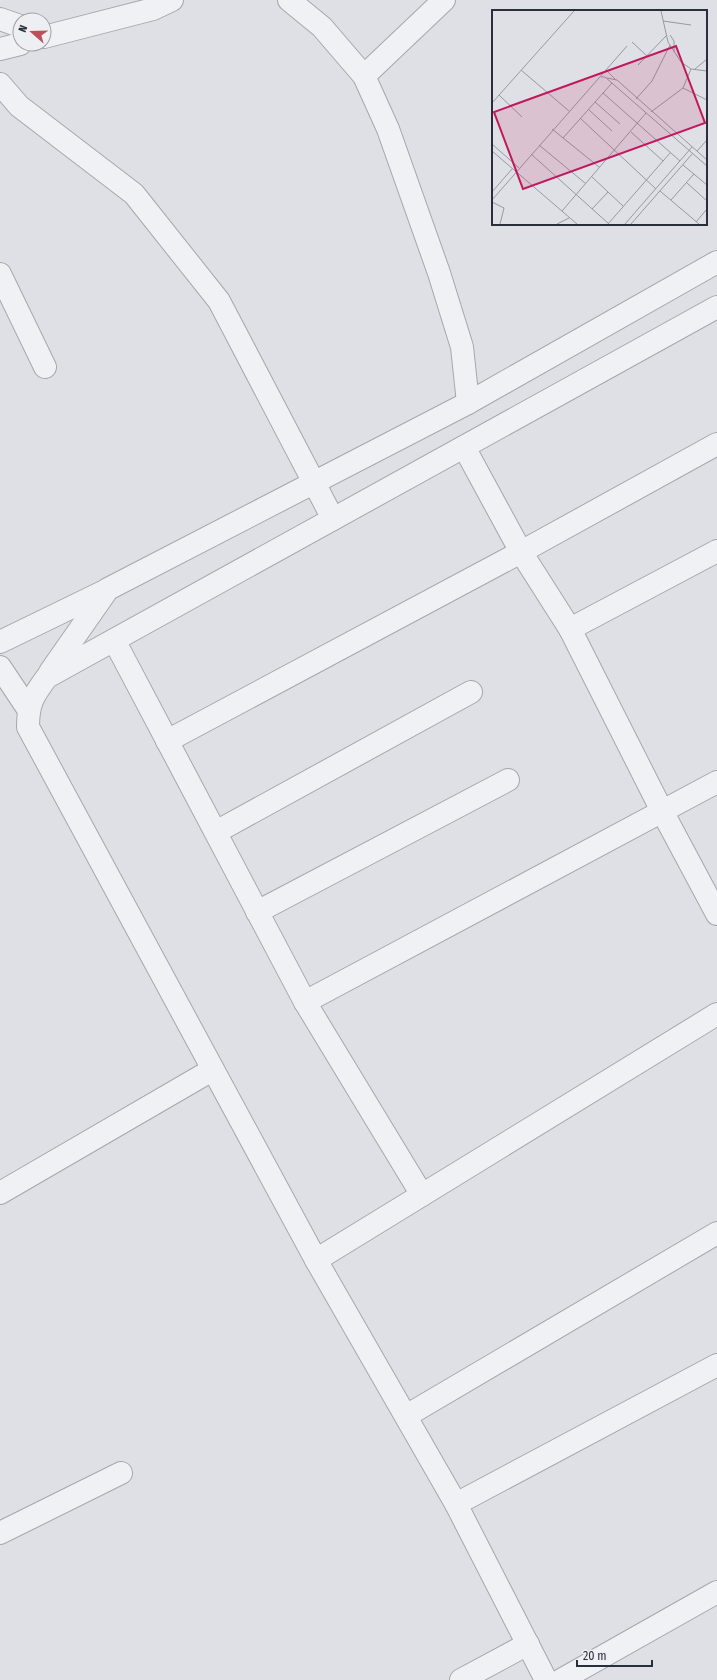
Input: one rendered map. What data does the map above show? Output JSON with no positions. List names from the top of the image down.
{
  "scale_bar": "20 m",
  "north": "left"
}
